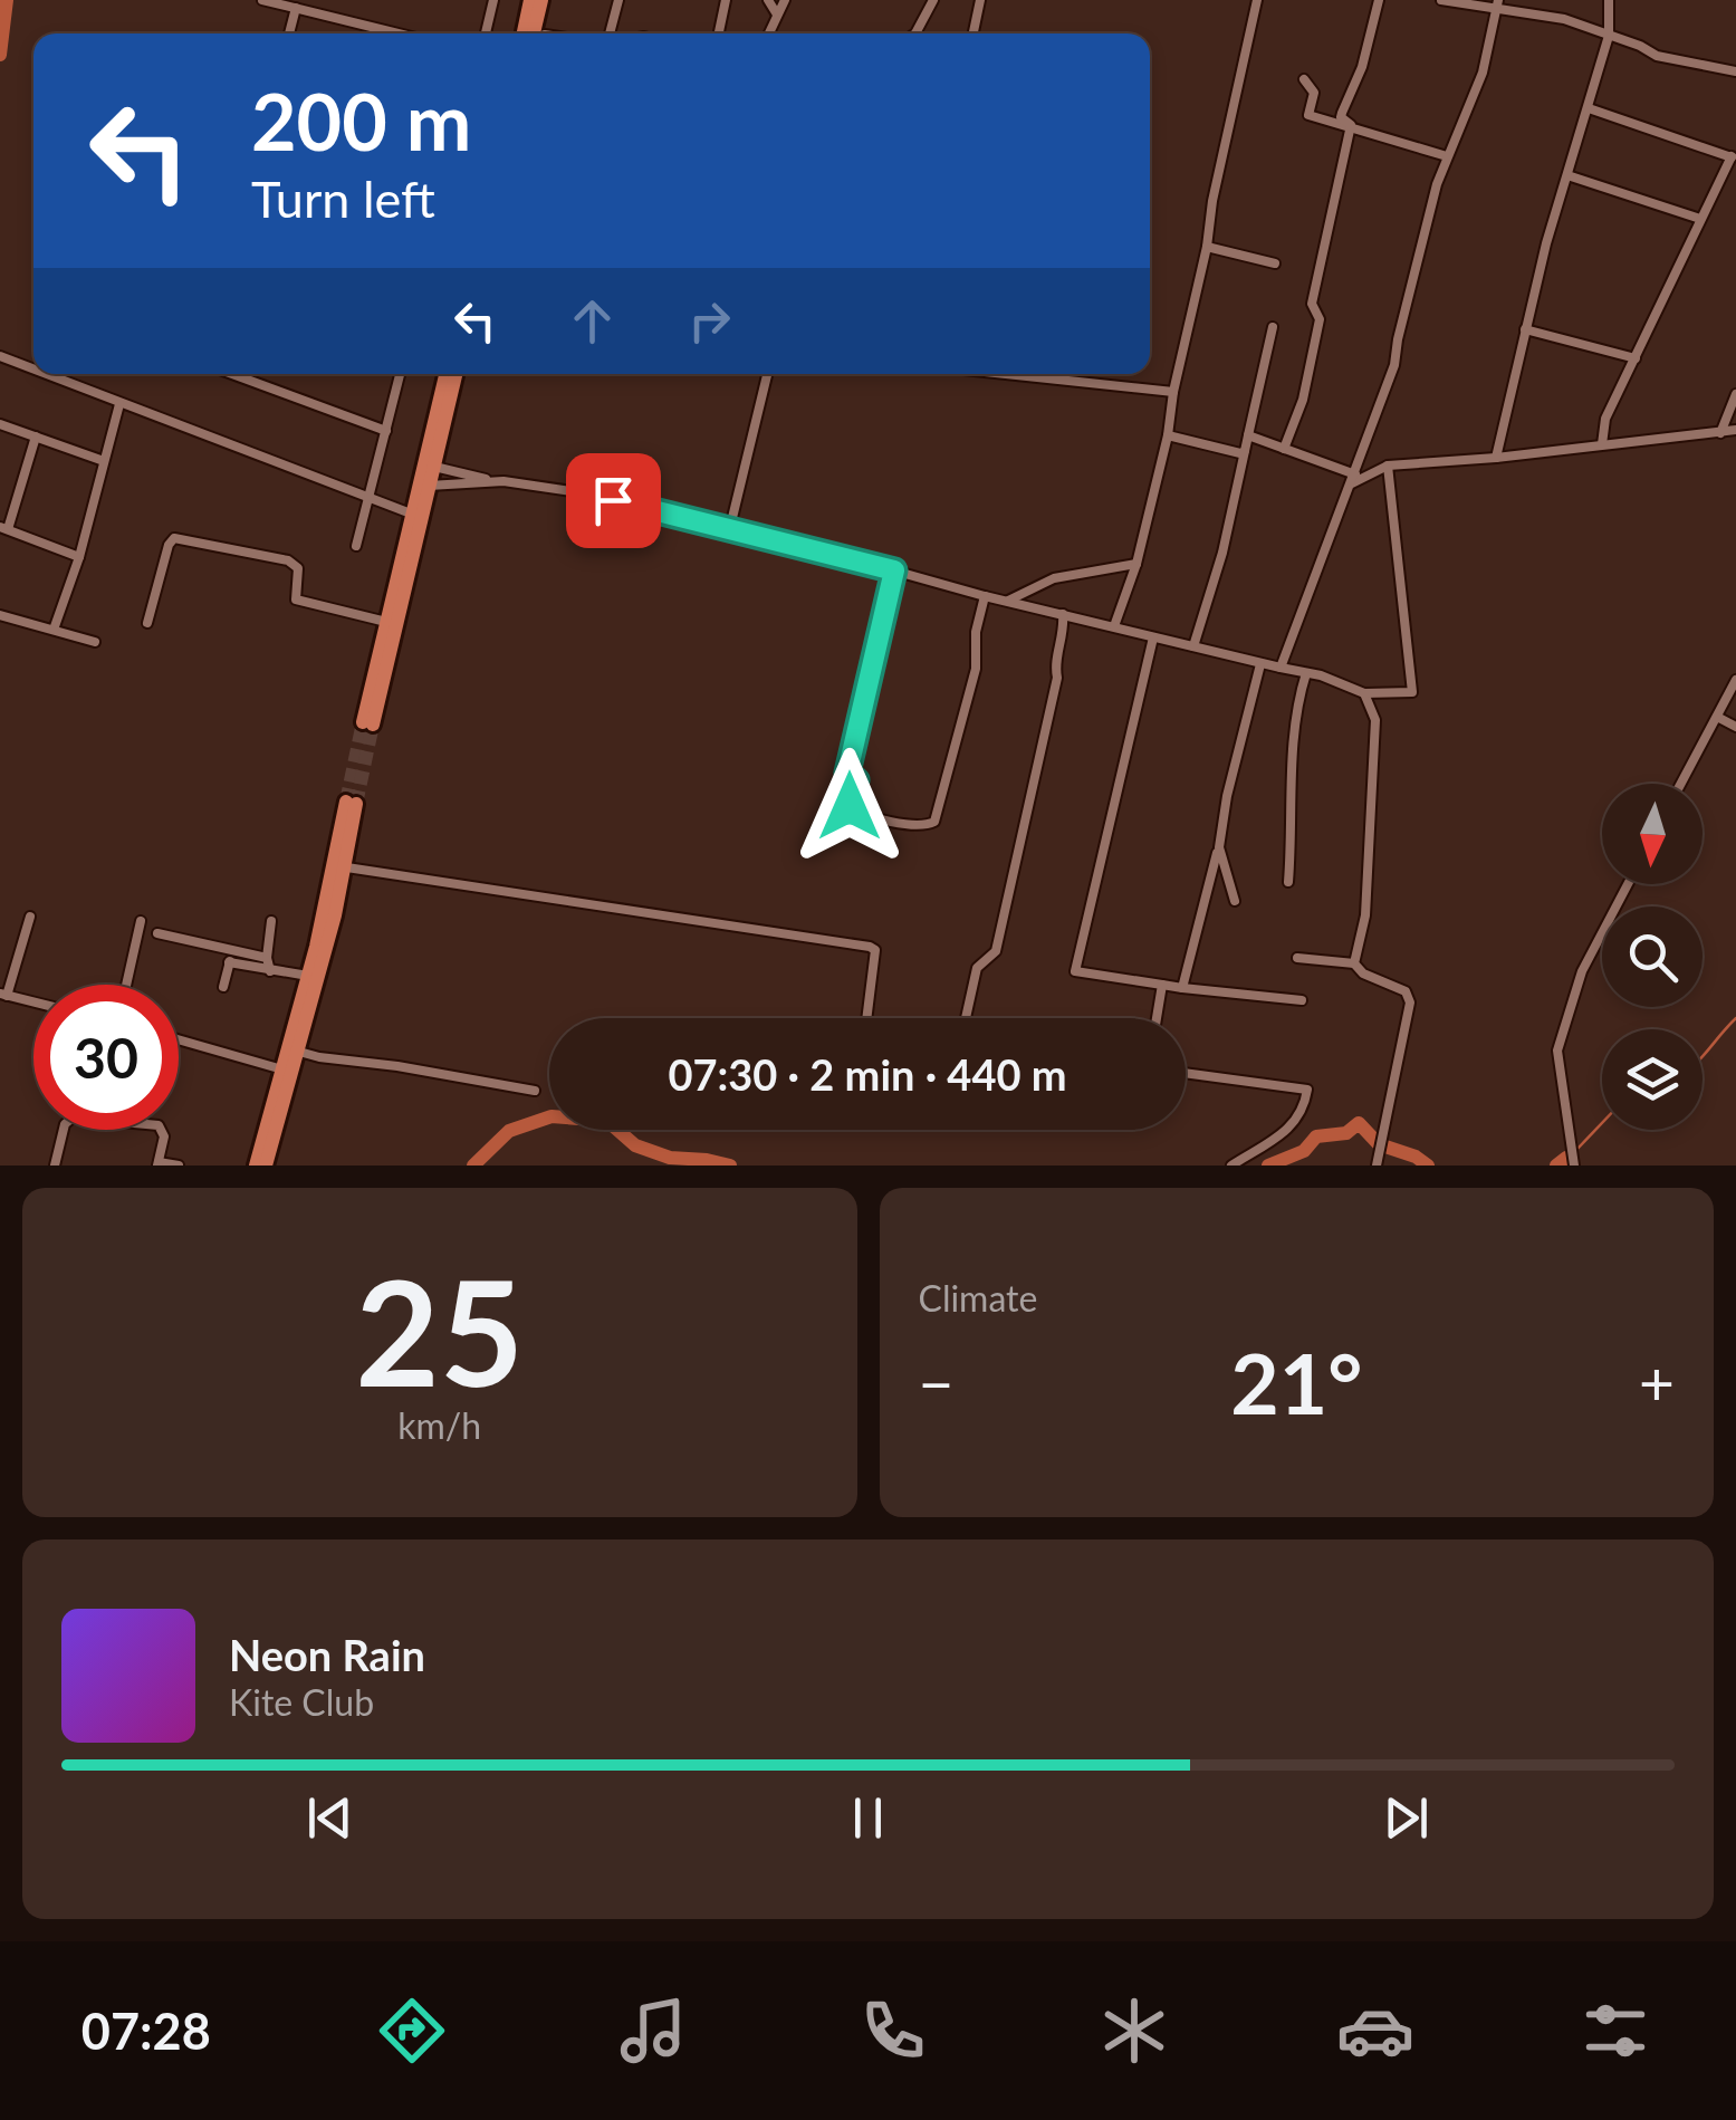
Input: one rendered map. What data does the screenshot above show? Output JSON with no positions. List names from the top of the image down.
{
  "north": "bottom",
  "page": {
    "turn": ["200 m", "Turn left"],
    "limit": "30",
    "trip": "07:30 · 2 min · 440 m",
    "tile": [
      ["25", "km/h"],
      "Climate"
    ],
    "heat": ["−", "21°", "+"],
    "song": ["Neon Rain", "Kite Club"],
    "tabs": "07:28"
  }
}
